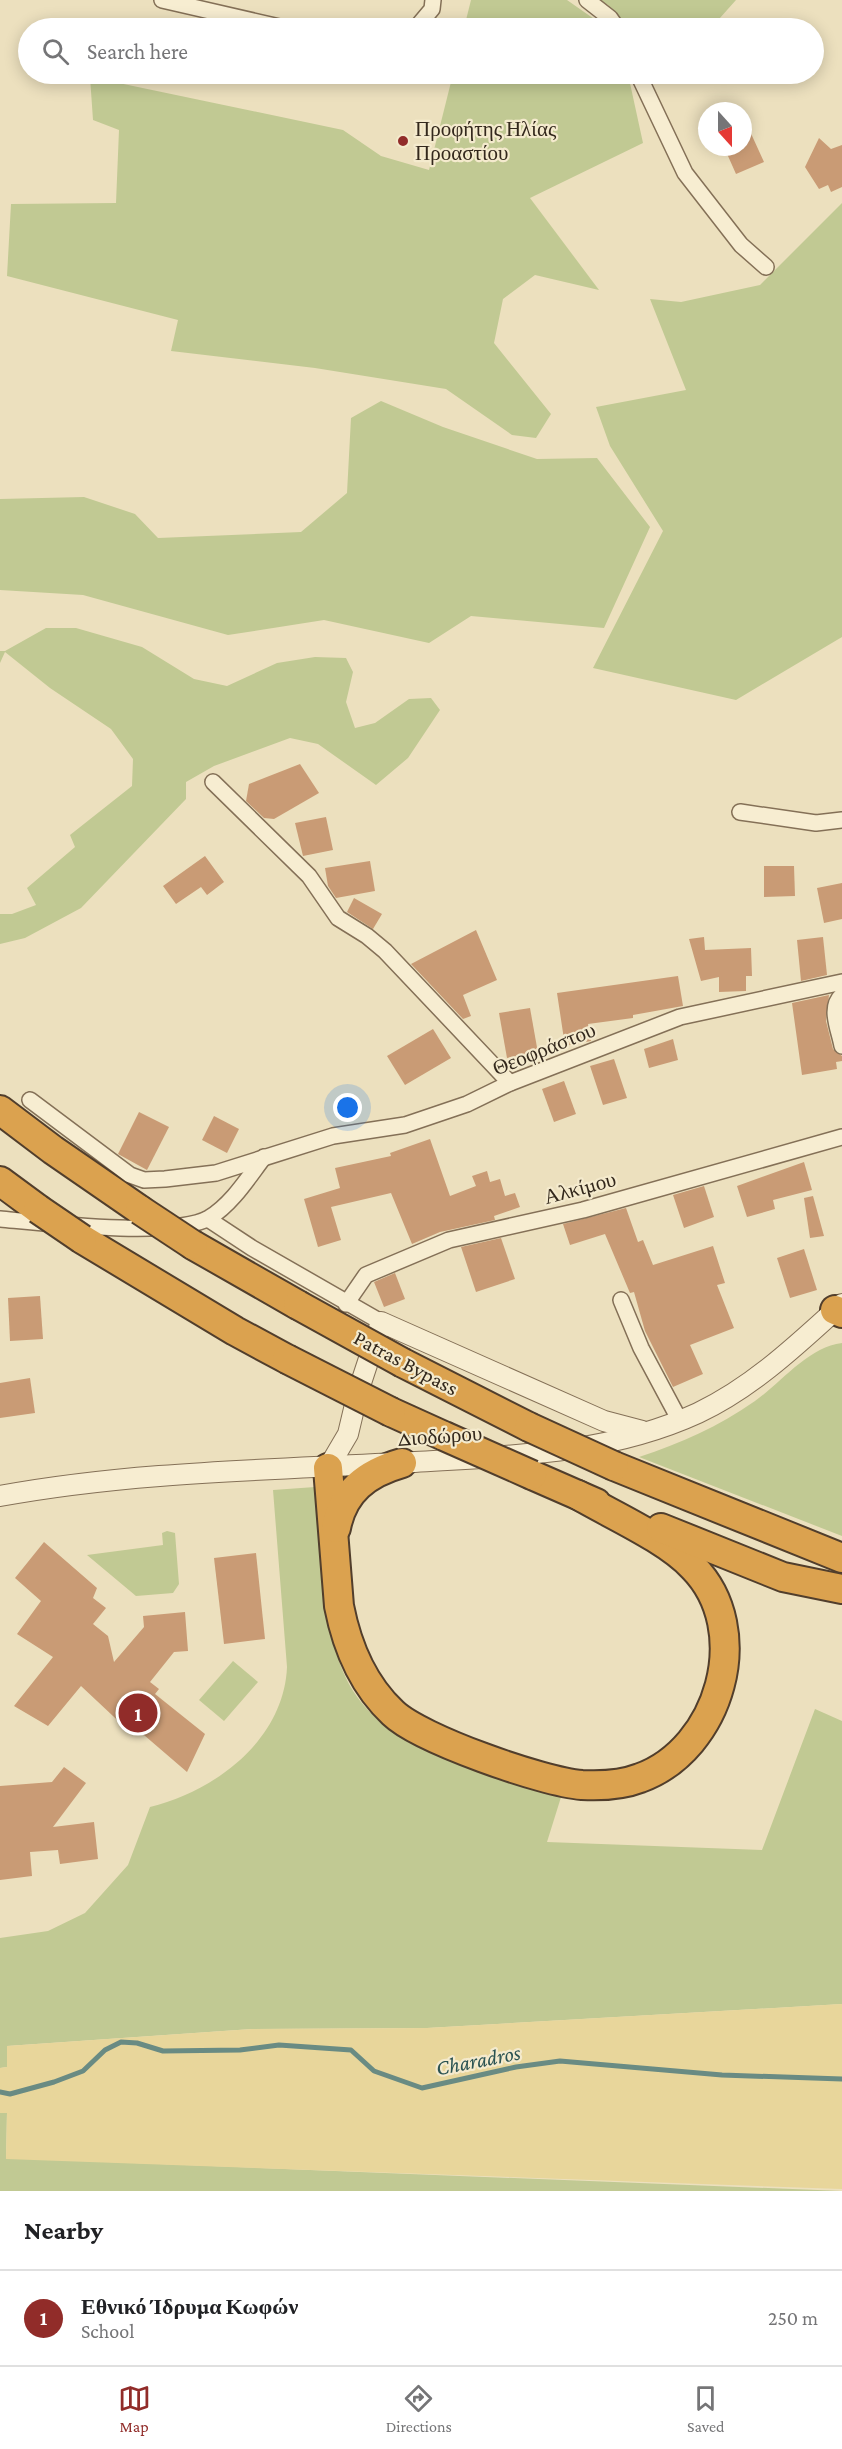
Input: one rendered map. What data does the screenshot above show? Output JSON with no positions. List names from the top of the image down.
{
  "streets": {
    "highway": ["Patras Bypass"],
    "street": ["Θεοφράστου", "Αλκίμου", "Διοδώρου"]
  },
  "water": ["Charadros"],
  "places": ["Προφήτης Ηλίας Προαστίου"],
  "north": "bottom",
  "page": {
    "search": "Search here",
    "pins": "1",
    "heading": "Nearby",
    "list": [
      {
        "mark": "1",
        "name": "Εθνικό Ίδρυμα Κωφών",
        "note": "School",
        "value": "250 m"
      }
    ],
    "nav": ["Map", "Directions", "Saved"]
  }
}
